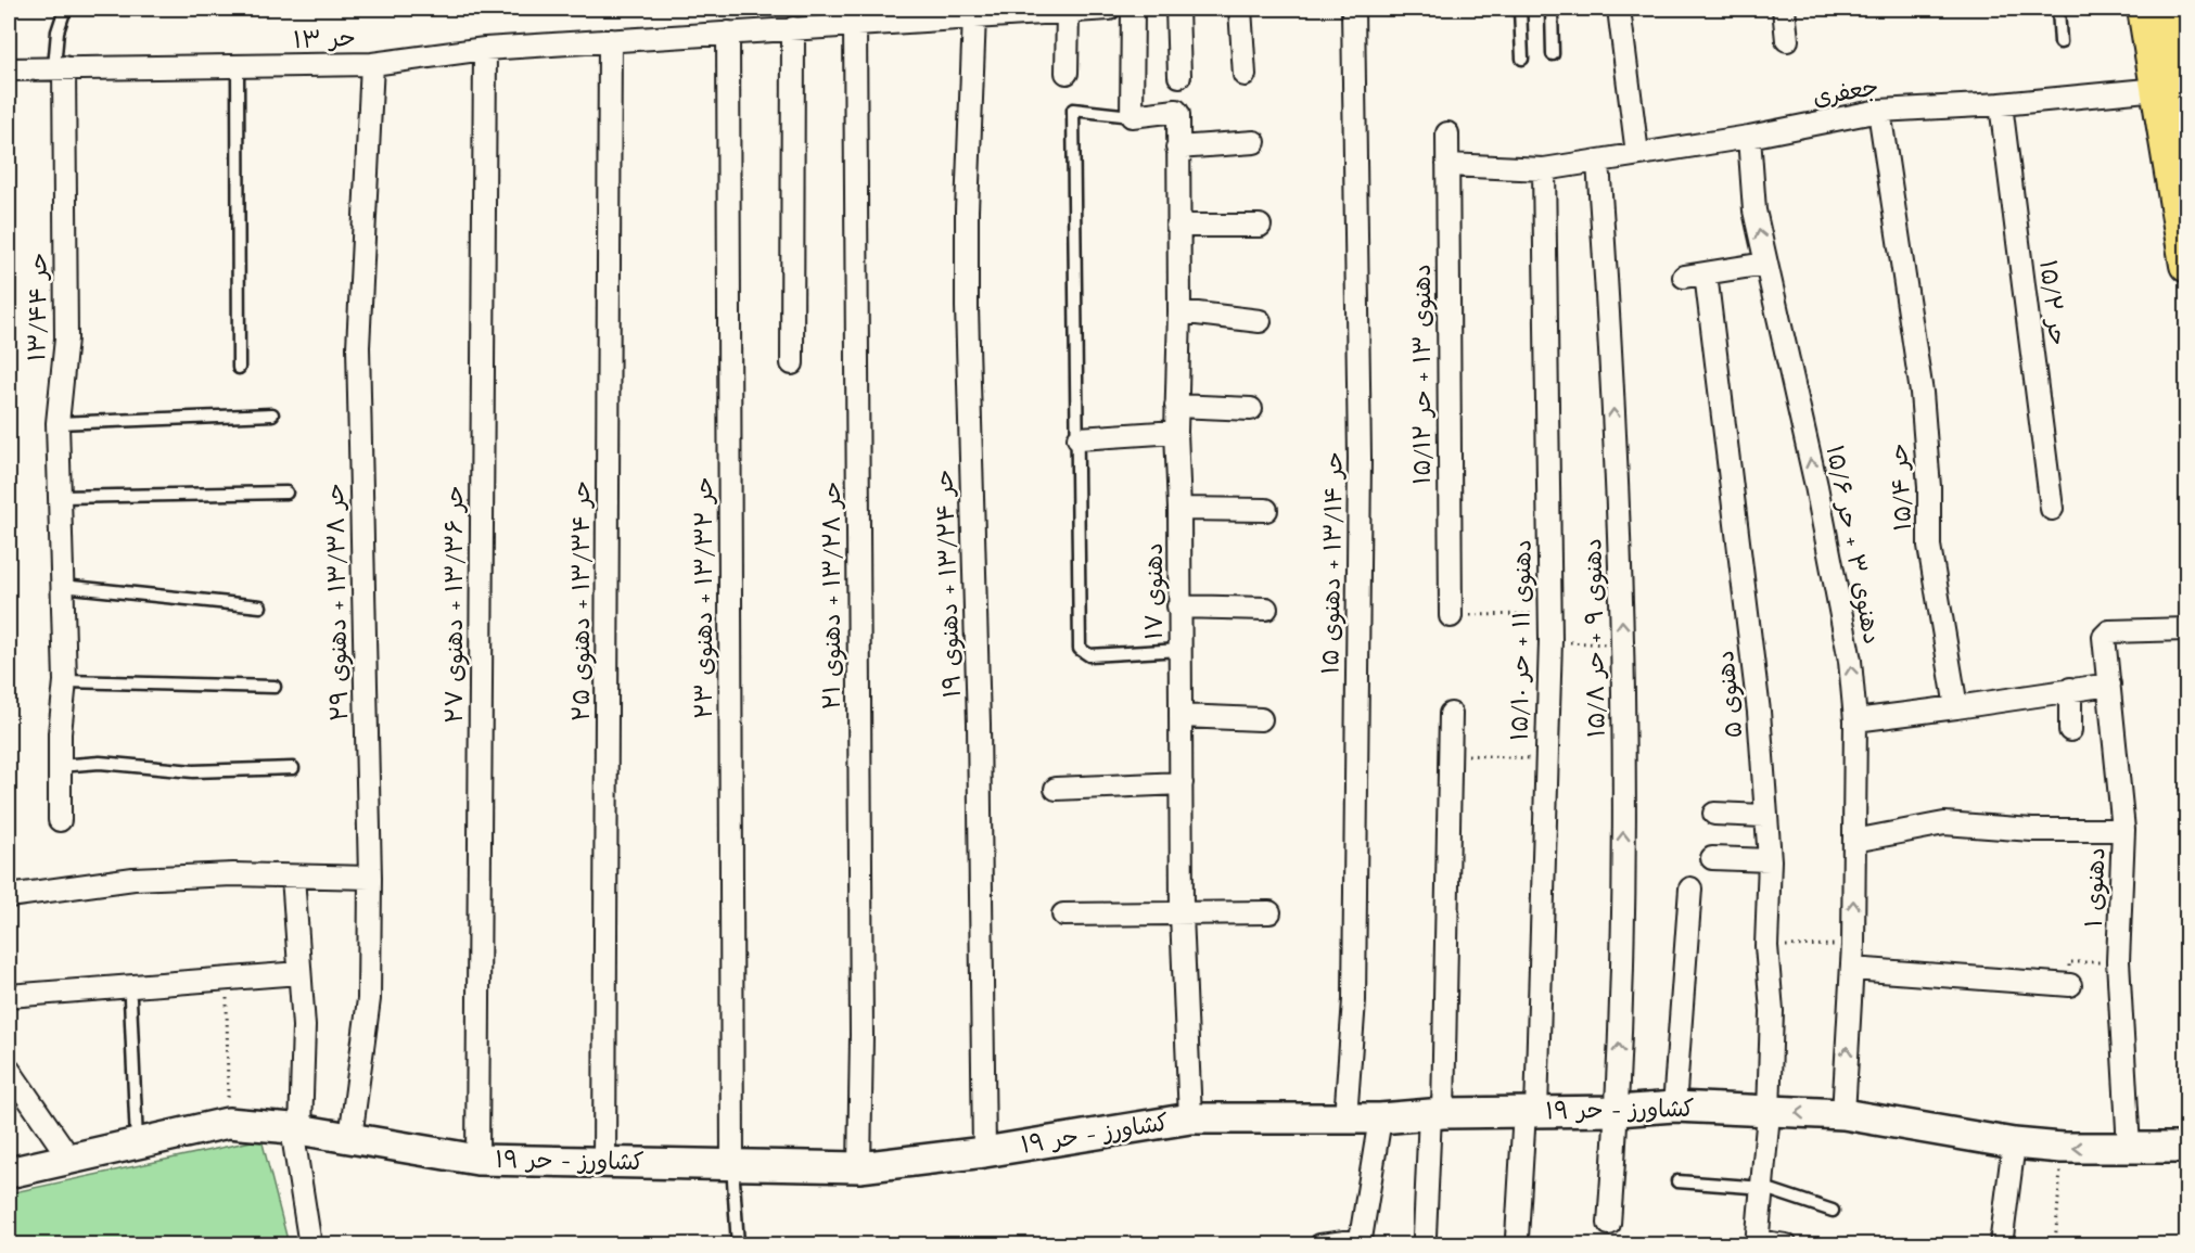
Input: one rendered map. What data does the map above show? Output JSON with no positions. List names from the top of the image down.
{
  "streets": {
    "street": [
      "حر ۱۳",
      "جعفری",
      "حر ۱۵/۲",
      "حر ۱۳/۴۴",
      "دهنوی ۱۳ + حر ۱۵/۱۲",
      "حر ۱۵/۴",
      "دهنوی ۳ + حر ۱۵/۶",
      "حر ۱۳/۱۴ + دهنوی ۱۵",
      "حر ۱۳/۲۴ + دهنوی ۱۹",
      "دهنوی ۱۷",
      "حر ۱۳/۲۸ + دهنوی ۲۱",
      "حر ۱۳/۳۲ + دهنوی ۲۳",
      "حر ۱۳/۳۴ + دهنوی ۲۵",
      "حر ۱۳/۳۸ + دهنوی ۲۹",
      "حر ۱۳/۳۶ + دهنوی ۲۷",
      "دهنوی ۹ + حر ۱۵/۸",
      "دهنوی ۱۱ + حر ۱۵/۱۰",
      "دهنوی ۵",
      "دهنوی ۱",
      "کشاورز - حر ۱۹"
    ]
  },
  "crossings": [
    ["حر ۱۳", "حر ۱۳/۴۴"],
    ["حر ۱۳", "حر ۱۳/۲۴ + دهنوی ۱۹"],
    ["حر ۱۳", "حر ۱۳/۲۸ + دهنوی ۲۱"],
    ["حر ۱۳", "حر ۱۳/۳۲ + دهنوی ۲۳"],
    ["حر ۱۳", "حر ۱۳/۳۴ + دهنوی ۲۵"],
    ["حر ۱۳", "حر ۱۳/۳۸ + دهنوی ۲۹"],
    ["حر ۱۳", "حر ۱۳/۳۶ + دهنوی ۲۷"],
    ["جعفری", "حر ۱۵/۲"],
    ["جعفری", "دهنوی ۱۳ + حر ۱۵/۱۲"],
    ["جعفری", "حر ۱۵/۴"],
    ["جعفری", "دهنوی ۳ + حر ۱۵/۶"],
    ["جعفری", "دهنوی ۹ + حر ۱۵/۸"],
    ["جعفری", "دهنوی ۱۱ + حر ۱۵/۱۰"],
    ["دهنوی ۳ + حر ۱۵/۶", "کشاورز - حر ۱۹"],
    ["حر ۱۳/۱۴ + دهنوی ۱۵", "کشاورز - حر ۱۹"],
    ["حر ۱۳/۲۴ + دهنوی ۱۹", "کشاورز - حر ۱۹"],
    ["دهنوی ۱۷", "کشاورز - حر ۱۹"],
    ["حر ۱۳/۲۸ + دهنوی ۲۱", "کشاورز - حر ۱۹"],
    ["حر ۱۳/۳۲ + دهنوی ۲۳", "کشاورز - حر ۱۹"],
    ["حر ۱۳/۳۴ + دهنوی ۲۵", "کشاورز - حر ۱۹"],
    ["حر ۱۳/۳۸ + دهنوی ۲۹", "کشاورز - حر ۱۹"],
    ["حر ۱۳/۳۶ + دهنوی ۲۷", "کشاورز - حر ۱۹"],
    ["دهنوی ۹ + حر ۱۵/۸", "کشاورز - حر ۱۹"],
    ["دهنوی ۱۱ + حر ۱۵/۱۰", "کشاورز - حر ۱۹"],
    ["دهنوی ۵", "کشاورز - حر ۱۹"],
    ["دهنوی ۱", "کشاورز - حر ۱۹"]
  ],
  "one_way": ["دهنوی ۳ + حر ۱۵/۶"]
}
